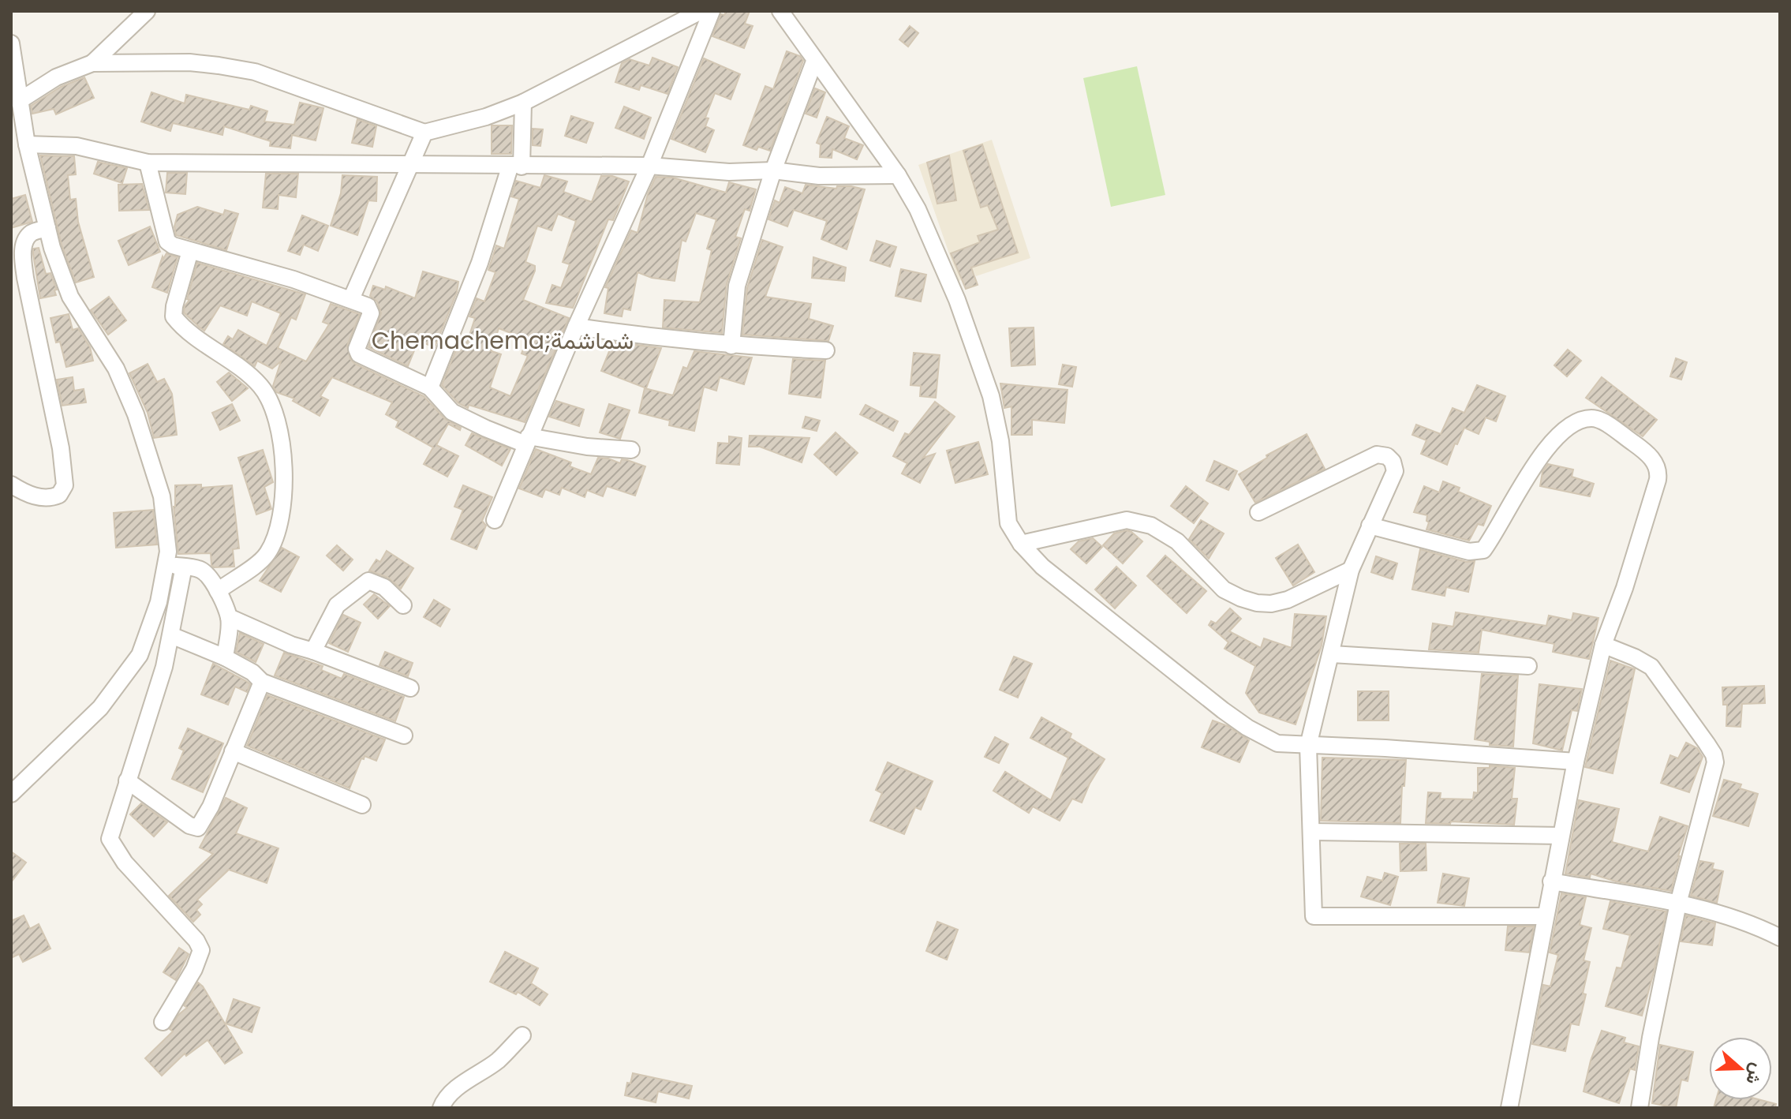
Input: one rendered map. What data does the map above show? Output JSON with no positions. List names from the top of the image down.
{
  "districts": ["Chemachema;شماشمة"],
  "north": "right"
}
